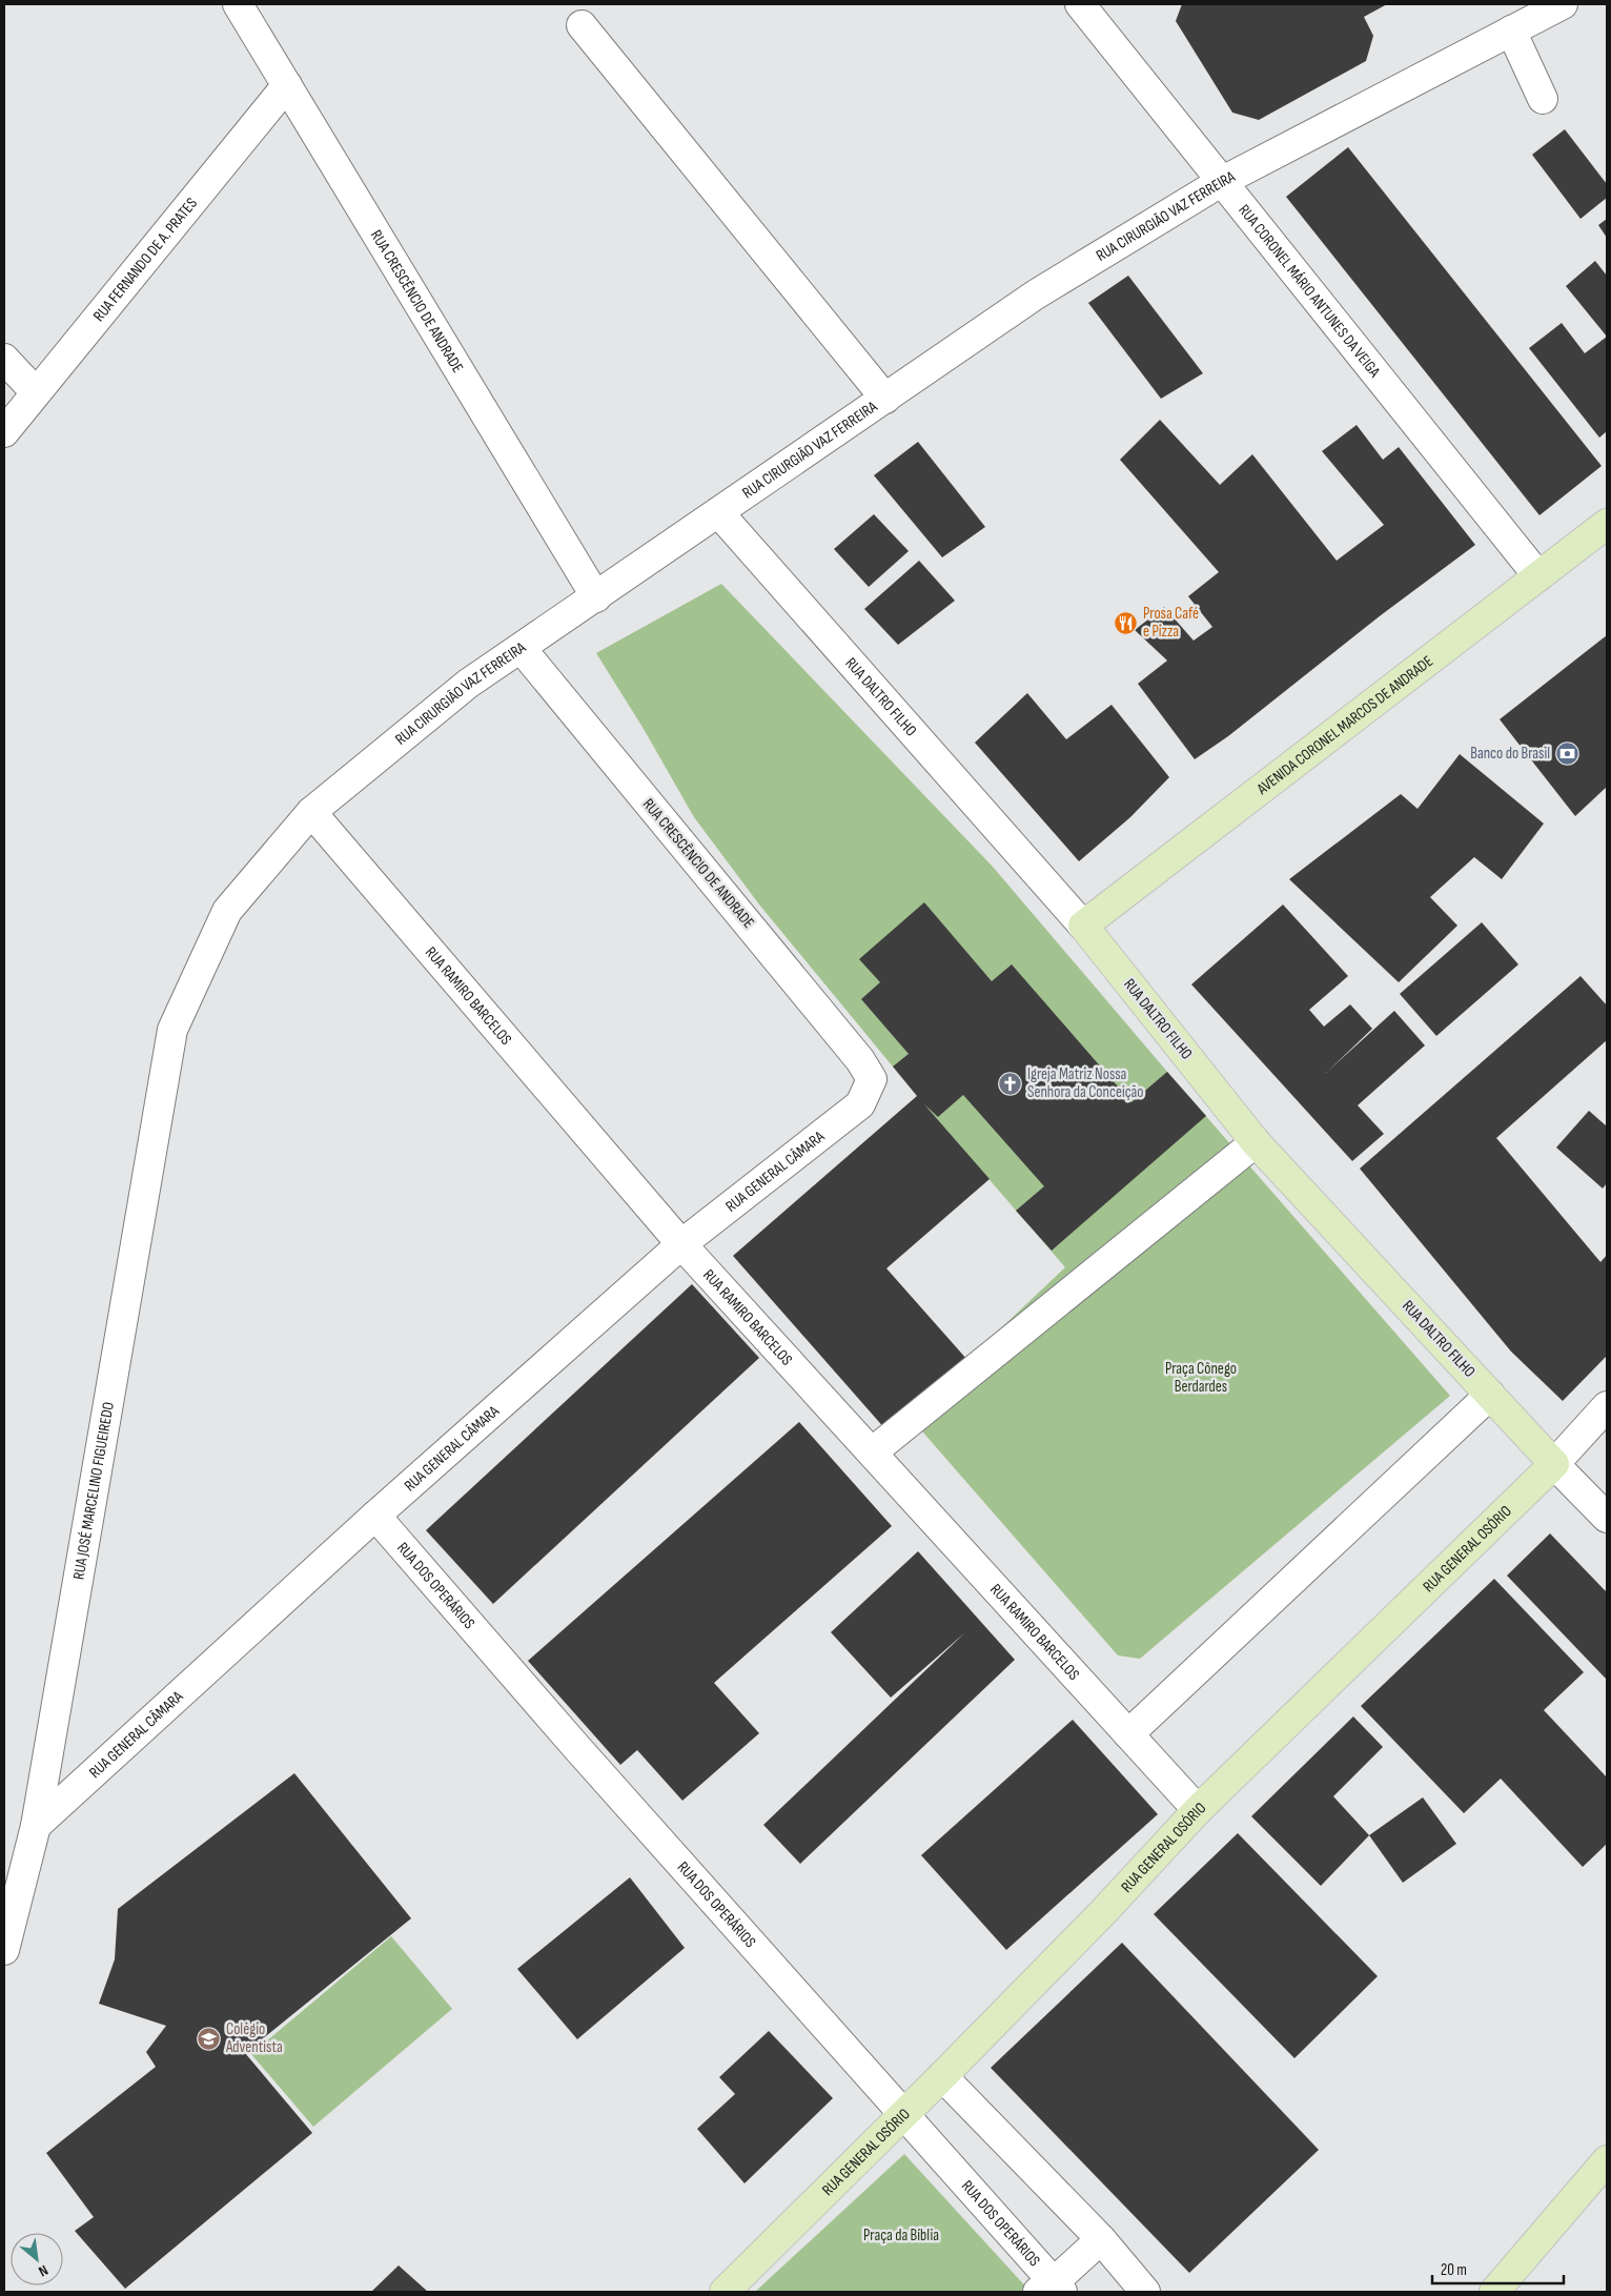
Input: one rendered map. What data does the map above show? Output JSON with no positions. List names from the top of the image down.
{
  "streets": {
    "main road": ["RUA DALTRO FILHO", "AVENIDA CORONEL MARCOS DE ANDRADE", "RUA GENERAL OSÓRIO"],
    "street": [
      "RUA CIRURGIÃO VAZ FERREIRA",
      "RUA FERNANDO DE A. PRATES",
      "RUA CORONEL MÁRIO ANTUNES DA VEIGA",
      "RUA CRESCÊNCIO DE ANDRADE",
      "RUA RAMIRO BARCELOS",
      "RUA GENERAL CÂMARA",
      "RUA JOSÉ MARCELINO FIGUEIREDO",
      "RUA DOS OPERÁRIOS"
    ]
  },
  "crossings": [
    ["RUA CIRURGIÃO VAZ FERREIRA", "RUA CORONEL MÁRIO ANTUNES DA VEIGA"],
    ["RUA CIRURGIÃO VAZ FERREIRA", "RUA CRESCÊNCIO DE ANDRADE"],
    ["RUA CIRURGIÃO VAZ FERREIRA", "RUA DALTRO FILHO"],
    ["RUA CIRURGIÃO VAZ FERREIRA", "RUA RAMIRO BARCELOS"],
    ["RUA CIRURGIÃO VAZ FERREIRA", "RUA JOSÉ MARCELINO FIGUEIREDO"],
    ["RUA FERNANDO DE A. PRATES", "RUA CRESCÊNCIO DE ANDRADE"],
    ["RUA CORONEL MÁRIO ANTUNES DA VEIGA", "AVENIDA CORONEL MARCOS DE ANDRADE"],
    ["RUA CRESCÊNCIO DE ANDRADE", "RUA GENERAL CÂMARA"],
    ["RUA DALTRO FILHO", "AVENIDA CORONEL MARCOS DE ANDRADE"],
    ["RUA DALTRO FILHO", "RUA GENERAL OSÓRIO"],
    ["RUA RAMIRO BARCELOS", "RUA GENERAL CÂMARA"],
    ["RUA RAMIRO BARCELOS", "RUA GENERAL OSÓRIO"],
    ["RUA GENERAL CÂMARA", "RUA JOSÉ MARCELINO FIGUEIREDO"],
    ["RUA GENERAL CÂMARA", "RUA DOS OPERÁRIOS"],
    ["RUA GENERAL OSÓRIO", "RUA DOS OPERÁRIOS"]
  ],
  "parks": ["Praça Cônego Berdardes", "Praça da Bíblia"],
  "places": {
    "restaurant": ["Prosa Café e Pizza"],
    "bank": ["Banco do Brasil"],
    "church": ["Igreja Matriz Nossa Senhora da Conceição"],
    "school or university": ["Colégio Adventista"]
  },
  "scale_bar": "20 m",
  "north": "bottom right"
}
